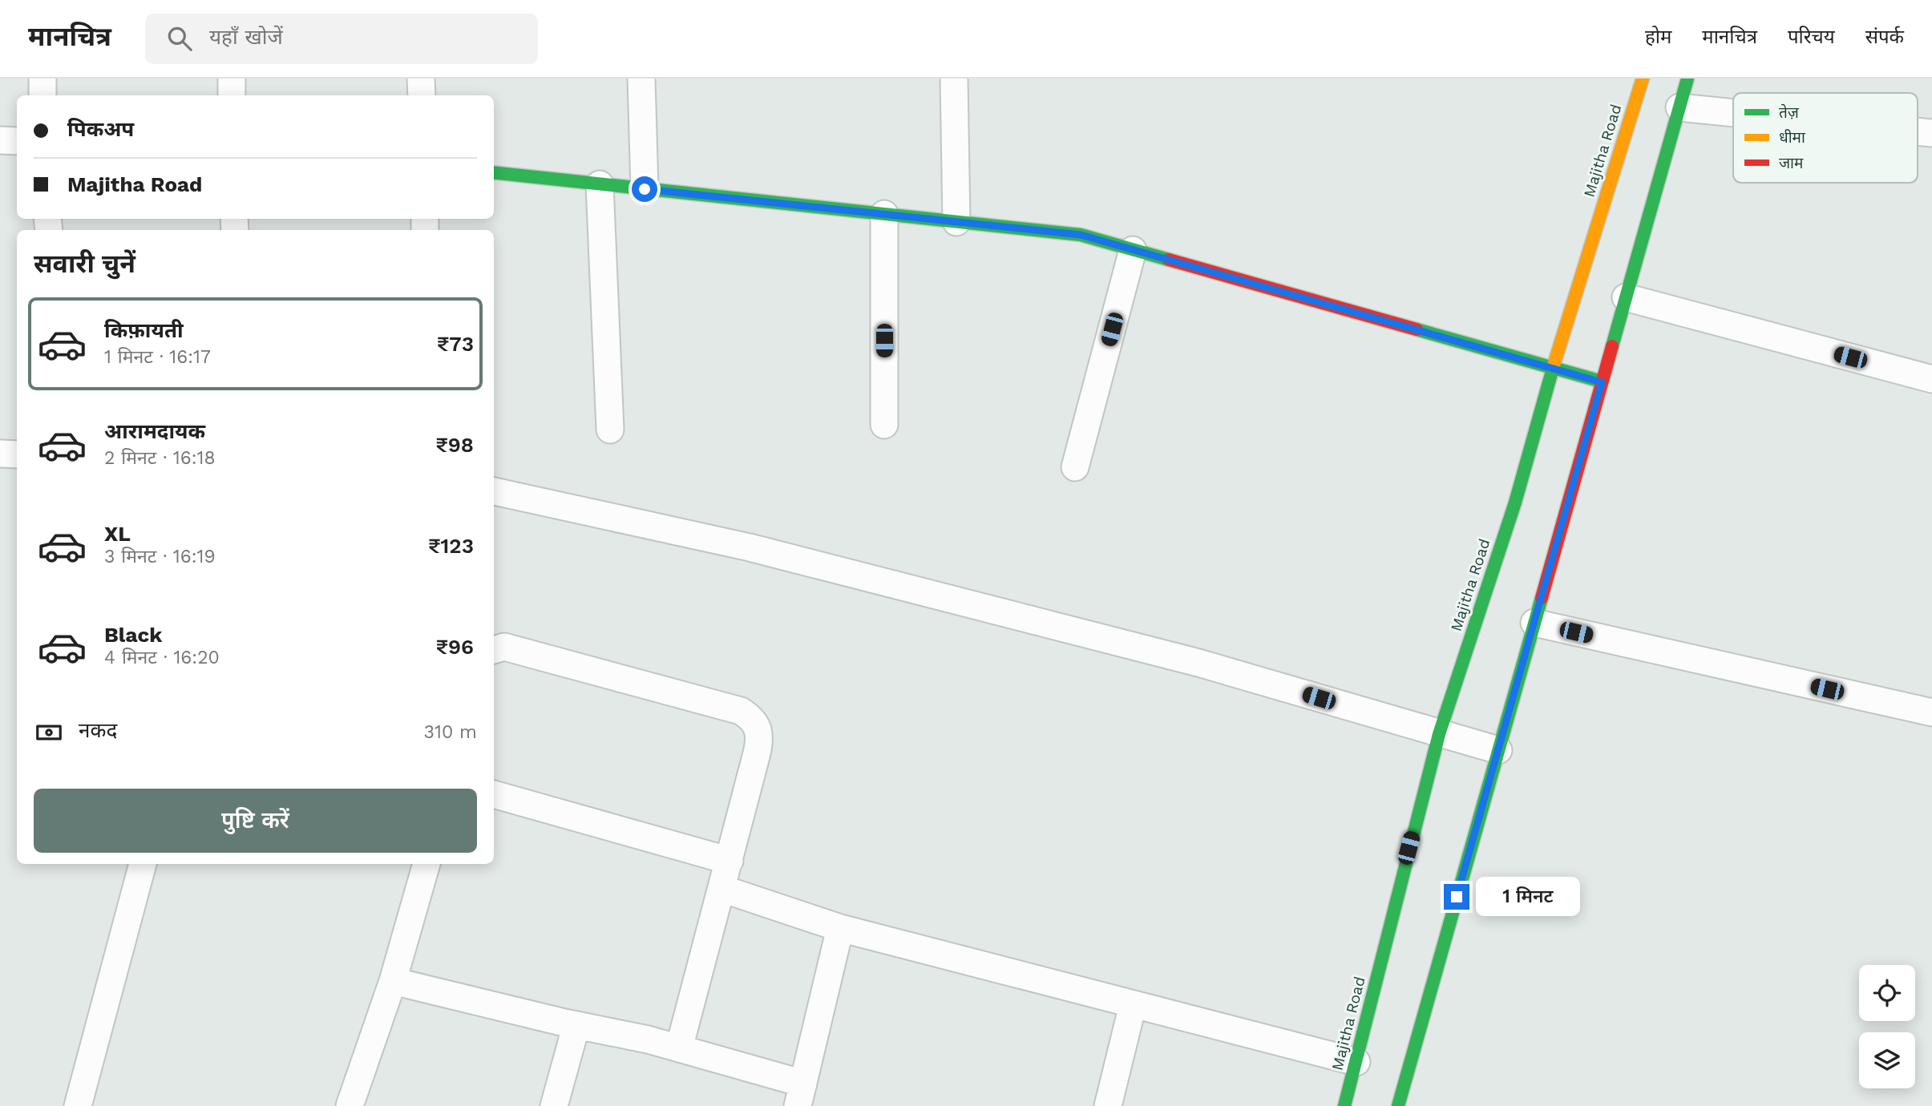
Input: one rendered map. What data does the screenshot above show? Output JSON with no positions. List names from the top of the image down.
{
  "streets": {
    "main road": ["Majitha Road"]
  },
  "legend": ["तेज़", "धीमा", "जाम"],
  "page": {
    "header": "मानचित्र",
    "search": "यहाँ खोजें",
    "nav": [
      "होम",
      "मानचित्र",
      "परिचय",
      "संपर्क"
    ],
    "banner": ["पिकअप", "Majitha Road"],
    "heading": "सवारी चुनें",
    "list": [
      {
        "name": "किफ़ायती",
        "note": "1 मिनट · 16:17",
        "value": "₹73"
      },
      {
        "name": "आरामदायक",
        "note": "2 मिनट · 16:18",
        "value": "₹98"
      },
      {
        "name": "XL",
        "note": "3 मिनट · 16:19",
        "value": "₹123"
      },
      {
        "name": "Black",
        "note": "4 मिनट · 16:20",
        "value": "₹96"
      }
    ],
    "pay": ["नकद", "310 m"],
    "buttons": "पुष्टि करें",
    "bubble": "1 मिनट"
  }
}
